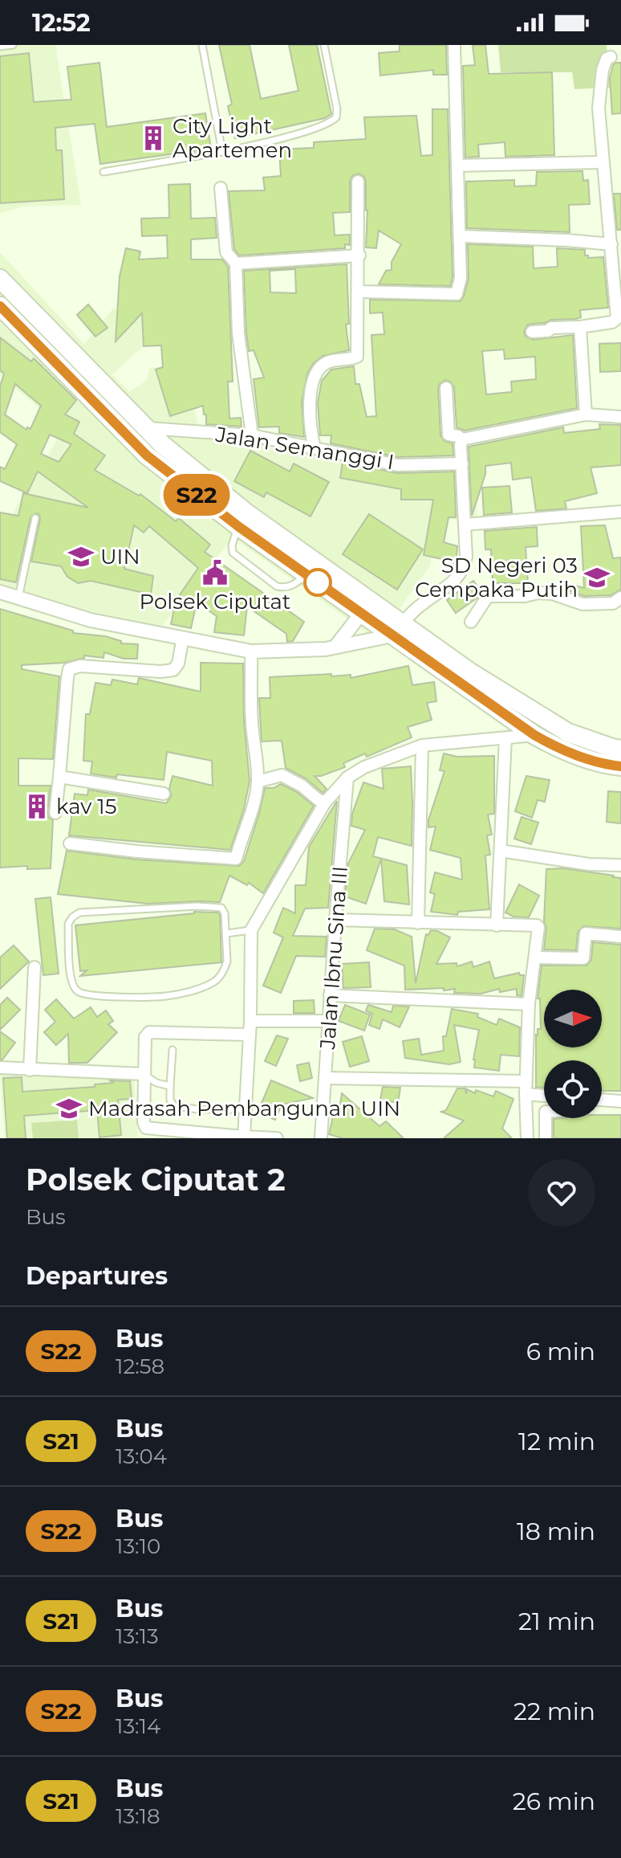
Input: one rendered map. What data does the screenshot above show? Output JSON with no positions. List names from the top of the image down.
{
  "streets": {
    "street": ["Jalan Semanggi I", "Jalan Ibnu Sina III"]
  },
  "places": {
    "building": ["City Light Apartemen", "kav 15"],
    "school or university": ["UIN", "SD Negeri 03 Cempaka Putih", "Madrasah Pembangunan UIN"],
    "public building": ["Polsek Ciputat"]
  },
  "lines": ["bus line S22"],
  "north": "right",
  "page": {
    "status": "12:52",
    "on_map": "S22",
    "heading": [
      ["Polsek Ciputat 2", "Bus"],
      "Departures"
    ],
    "list": [
      {
        "mark": "S22",
        "name": "Bus",
        "note": "12:58",
        "value": "6 min"
      },
      {
        "mark": "S21",
        "name": "Bus",
        "note": "13:04",
        "value": "12 min"
      },
      {
        "mark": "S22",
        "name": "Bus",
        "note": "13:10",
        "value": "18 min"
      },
      {
        "mark": "S21",
        "name": "Bus",
        "note": "13:13",
        "value": "21 min"
      },
      {
        "mark": "S22",
        "name": "Bus",
        "note": "13:14",
        "value": "22 min"
      },
      {
        "mark": "S21",
        "name": "Bus",
        "note": "13:18",
        "value": "26 min"
      }
    ]
  }
}
